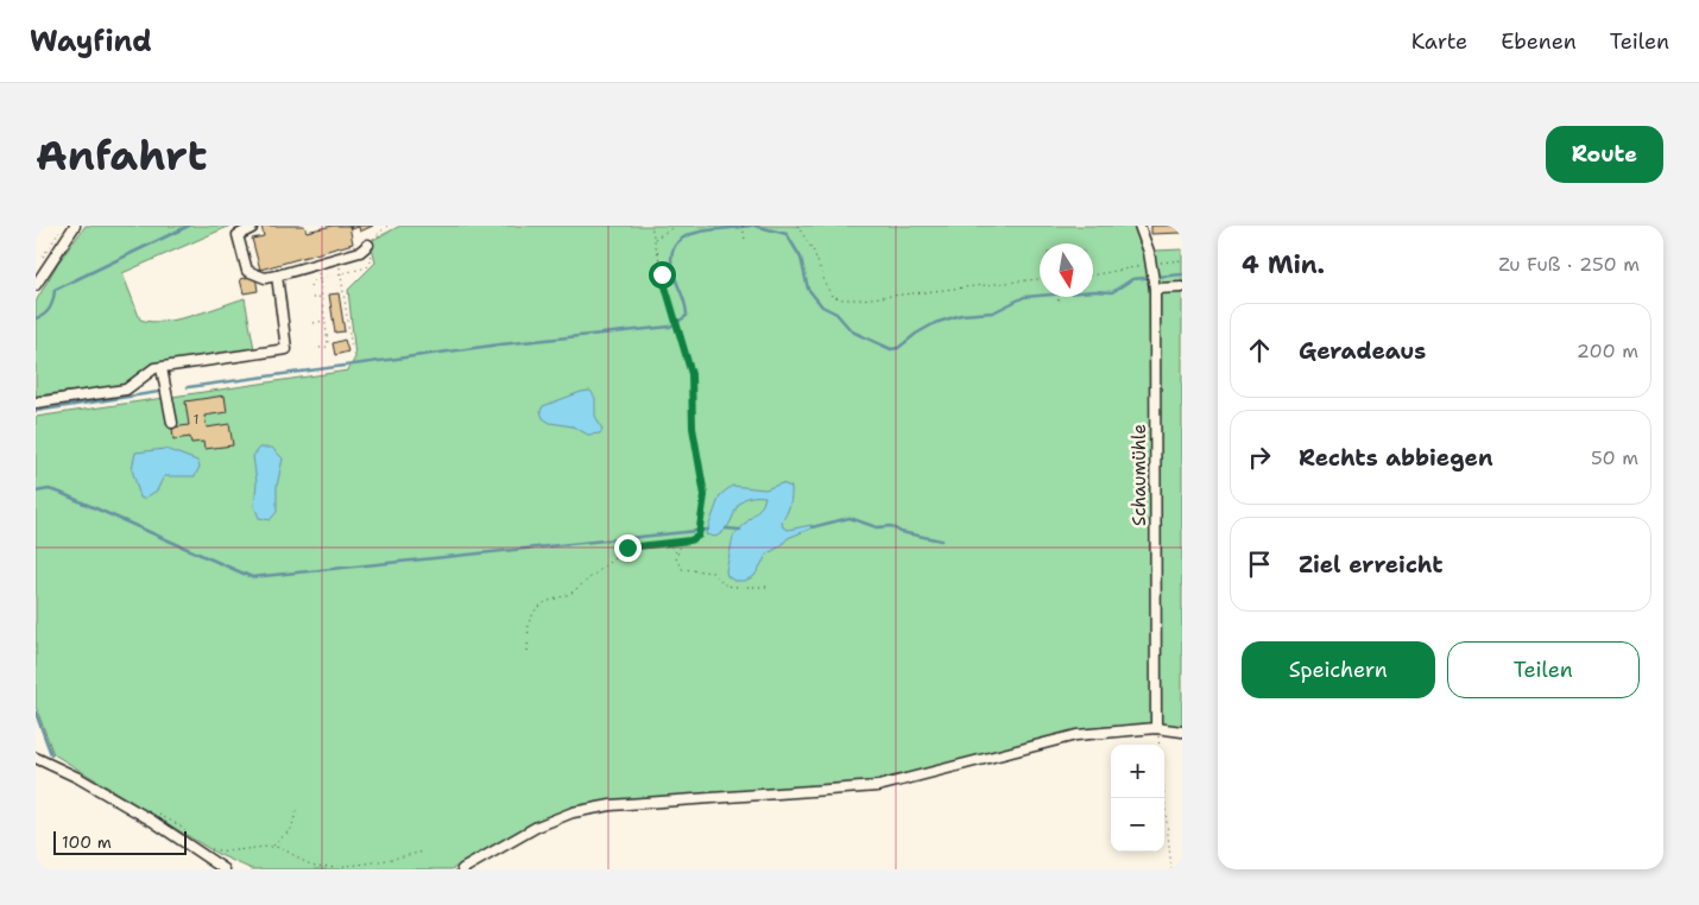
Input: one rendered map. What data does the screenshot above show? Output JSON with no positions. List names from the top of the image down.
{
  "streets": {
    "street": ["Schaumühle"]
  },
  "house_numbers": ["1"],
  "scale_bar": "100 m",
  "north": "bottom",
  "page": {
    "header": "Wayfind",
    "nav": ["Karte", "Ebenen", "Teilen"],
    "buttons": [
      "Route",
      ["Speichern", "Teilen"]
    ],
    "title": "Anfahrt",
    "heading": ["4 Min.", "Zu Fuß · 250 m"],
    "list": [
      ["Geradeaus", "200 m"],
      ["Rechts abbiegen", "50 m"],
      "Ziel erreicht"
    ],
    "map_buttons": ["+", "−"],
    "scale": "100 m"
  }
}
